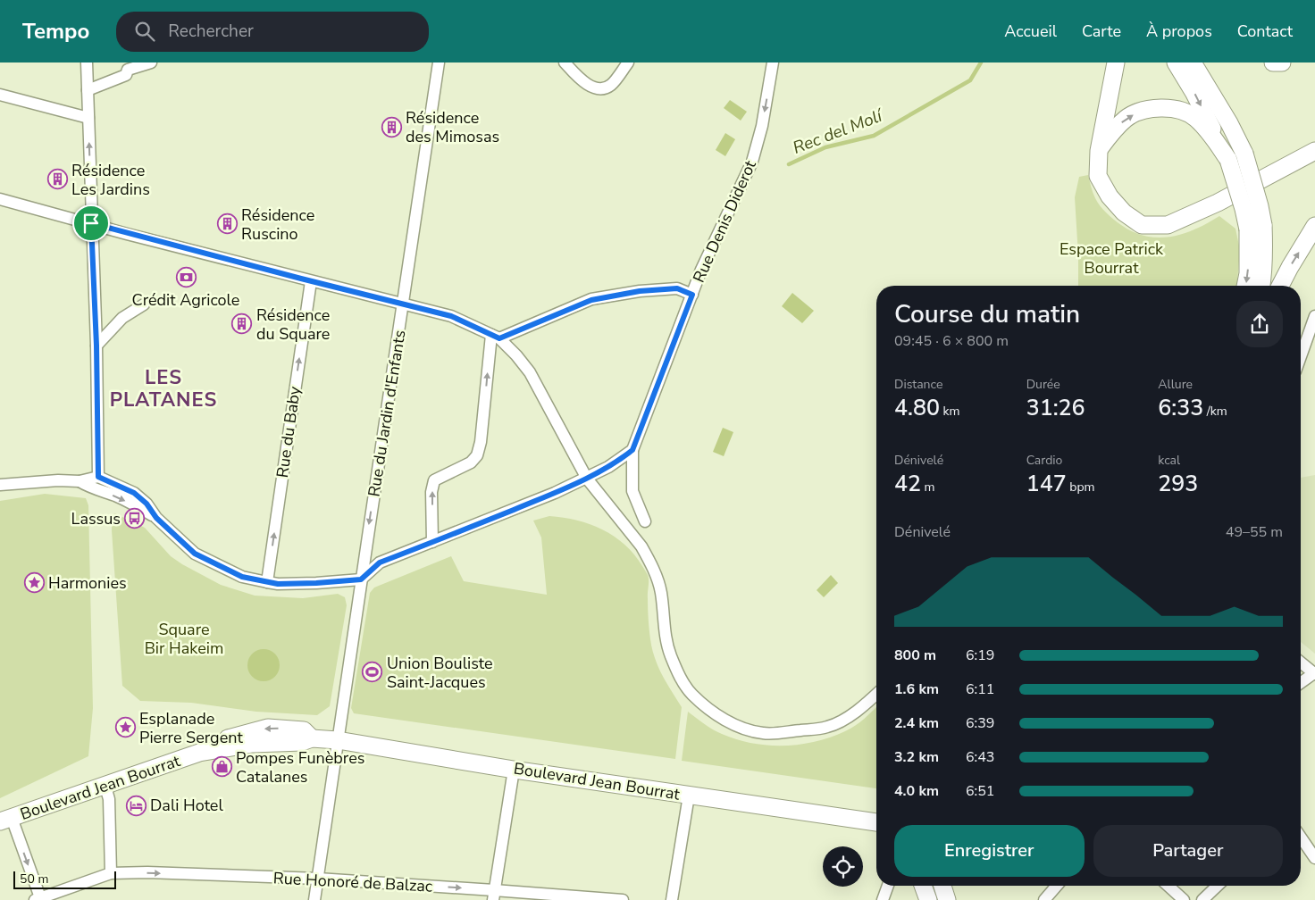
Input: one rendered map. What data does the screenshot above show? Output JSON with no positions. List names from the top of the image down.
{
  "streets": {
    "main road": ["Boulevard Jean Bourrat"],
    "street": [
      "Rue Denis Diderot",
      "Rue du Jardin d'Enfants",
      "Rue du Baby",
      "Rue Honoré de Balzac"
    ]
  },
  "crossings": [
    ["Rue du Jardin d'Enfants", "Boulevard Jean Bourrat"],
    ["Rue du Jardin d'Enfants", "Rue Honoré de Balzac"]
  ],
  "one_way": ["Rue Denis Diderot", "Rue du Baby", "Rue Honoré de Balzac"],
  "districts": ["LES PLATANES"],
  "water": ["Rec del Molí"],
  "parks": ["Espace Patrick Bourrat", "Square Bir Hakeim"],
  "places": {
    "building": [
      "Résidence des Mimosas",
      "Résidence Les Jardins",
      "Résidence Ruscino",
      "Résidence du Square"
    ],
    "bank": ["Crédit Agricole"],
    "bus stop": ["Lassus"],
    "place": ["Harmonies", "Esplanade Pierre Sergent"],
    "sports": ["Union Bouliste Saint-Jacques"],
    "shop": ["Pompes Funèbres Catalanes"],
    "hotel": ["Dali Hotel"]
  },
  "scale_bar": "50 m",
  "page": {
    "header": "Tempo",
    "search": "Rechercher",
    "nav": [
      "Accueil",
      "Carte",
      "À propos",
      "Contact"
    ],
    "heading": ["Course du matin", "09:45 · 6 × 800 m"],
    "stats": [
      ["Distance", "4.80 km"],
      ["Durée", "31:26"],
      ["Allure", "6:33 /km"],
      ["Dénivelé", "42 m"],
      ["Cardio", "147 bpm"],
      ["kcal", "293"]
    ],
    "chart": ["Dénivelé", "49–55 m"],
    "list": [
      {
        "name": "800 m",
        "note": "6:19"
      },
      {
        "name": "1.6 km",
        "note": "6:11"
      },
      {
        "name": "2.4 km",
        "note": "6:39"
      },
      {
        "name": "3.2 km",
        "note": "6:43"
      },
      {
        "name": "4.0 km",
        "note": "6:51"
      }
    ],
    "buttons": ["Enregistrer", "Partager"],
    "scale": "50 m"
  }
}
